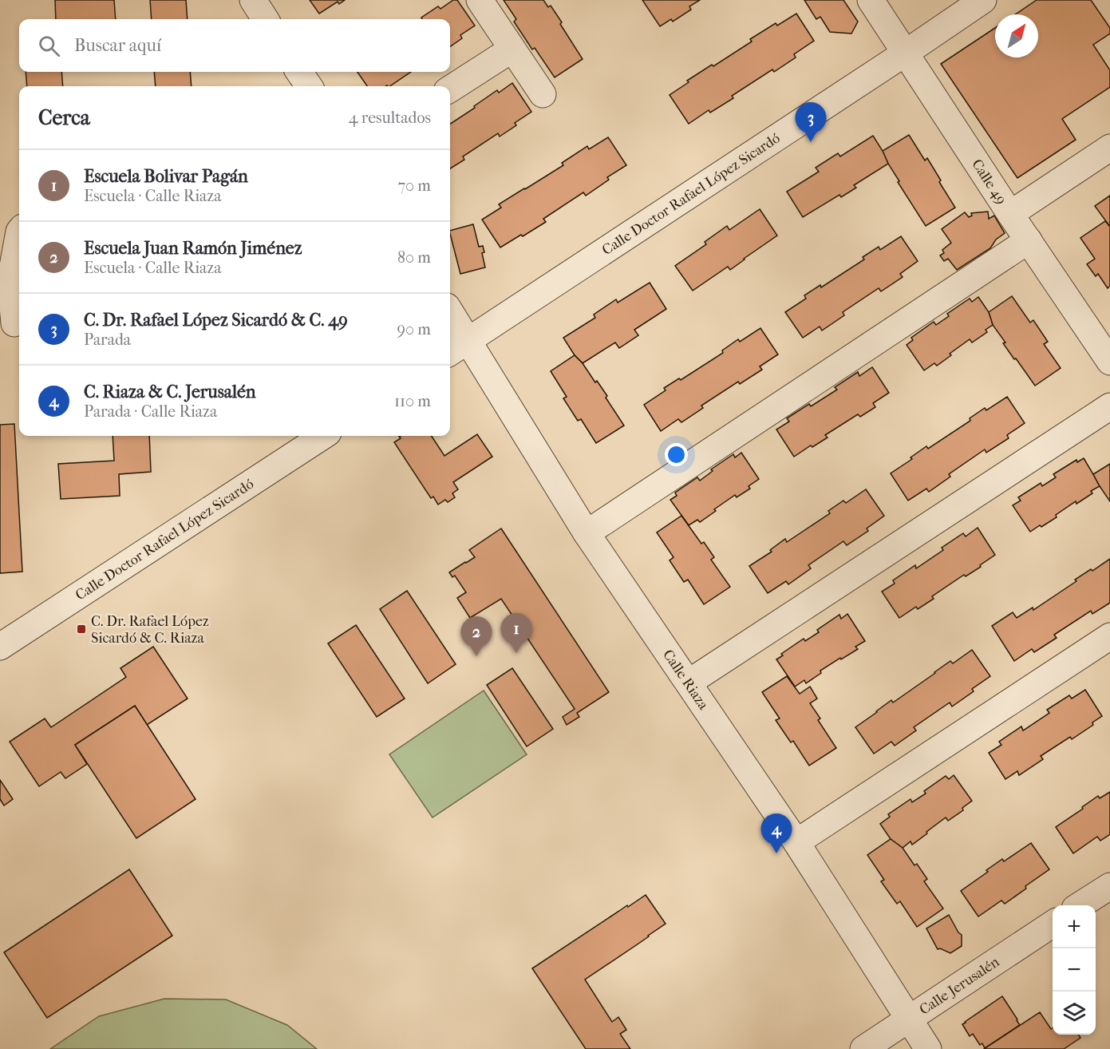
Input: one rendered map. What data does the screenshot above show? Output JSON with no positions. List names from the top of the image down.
{
  "streets": {
    "street": [
      "Calle 49",
      "Calle Doctor Rafael López Sicardó",
      "Calle Riaza",
      "Calle Jerusalén"
    ]
  },
  "crossings": [
    ["Calle 49", "Calle Doctor Rafael López Sicardó"],
    ["Calle Doctor Rafael López Sicardó", "Calle Riaza"],
    ["Calle Riaza", "Calle Jerusalén"]
  ],
  "places": {
    "transit": ["C. Dr. Rafael López Sicardó & C. Riaza"]
  },
  "north": "top right",
  "page": {
    "search": "Buscar aquí",
    "heading": ["Cerca", "4 resultados"],
    "pins": [
      "3",
      "1",
      "2",
      "4"
    ],
    "list": [
      {
        "mark": "1",
        "name": "Escuela Bolivar Pagán",
        "note": "Escuela · Calle Riaza",
        "value": "70 m"
      },
      {
        "mark": "2",
        "name": "Escuela Juan Ramón Jiménez",
        "note": "Escuela · Calle Riaza",
        "value": "80 m"
      },
      {
        "mark": "3",
        "name": "C. Dr. Rafael López Sicardó & C. 49",
        "note": "Parada",
        "value": "90 m"
      },
      {
        "mark": "4",
        "name": "C. Riaza & C. Jerusalén",
        "note": "Parada · Calle Riaza",
        "value": "110 m"
      }
    ],
    "map_buttons": ["+", "−"]
  }
}
